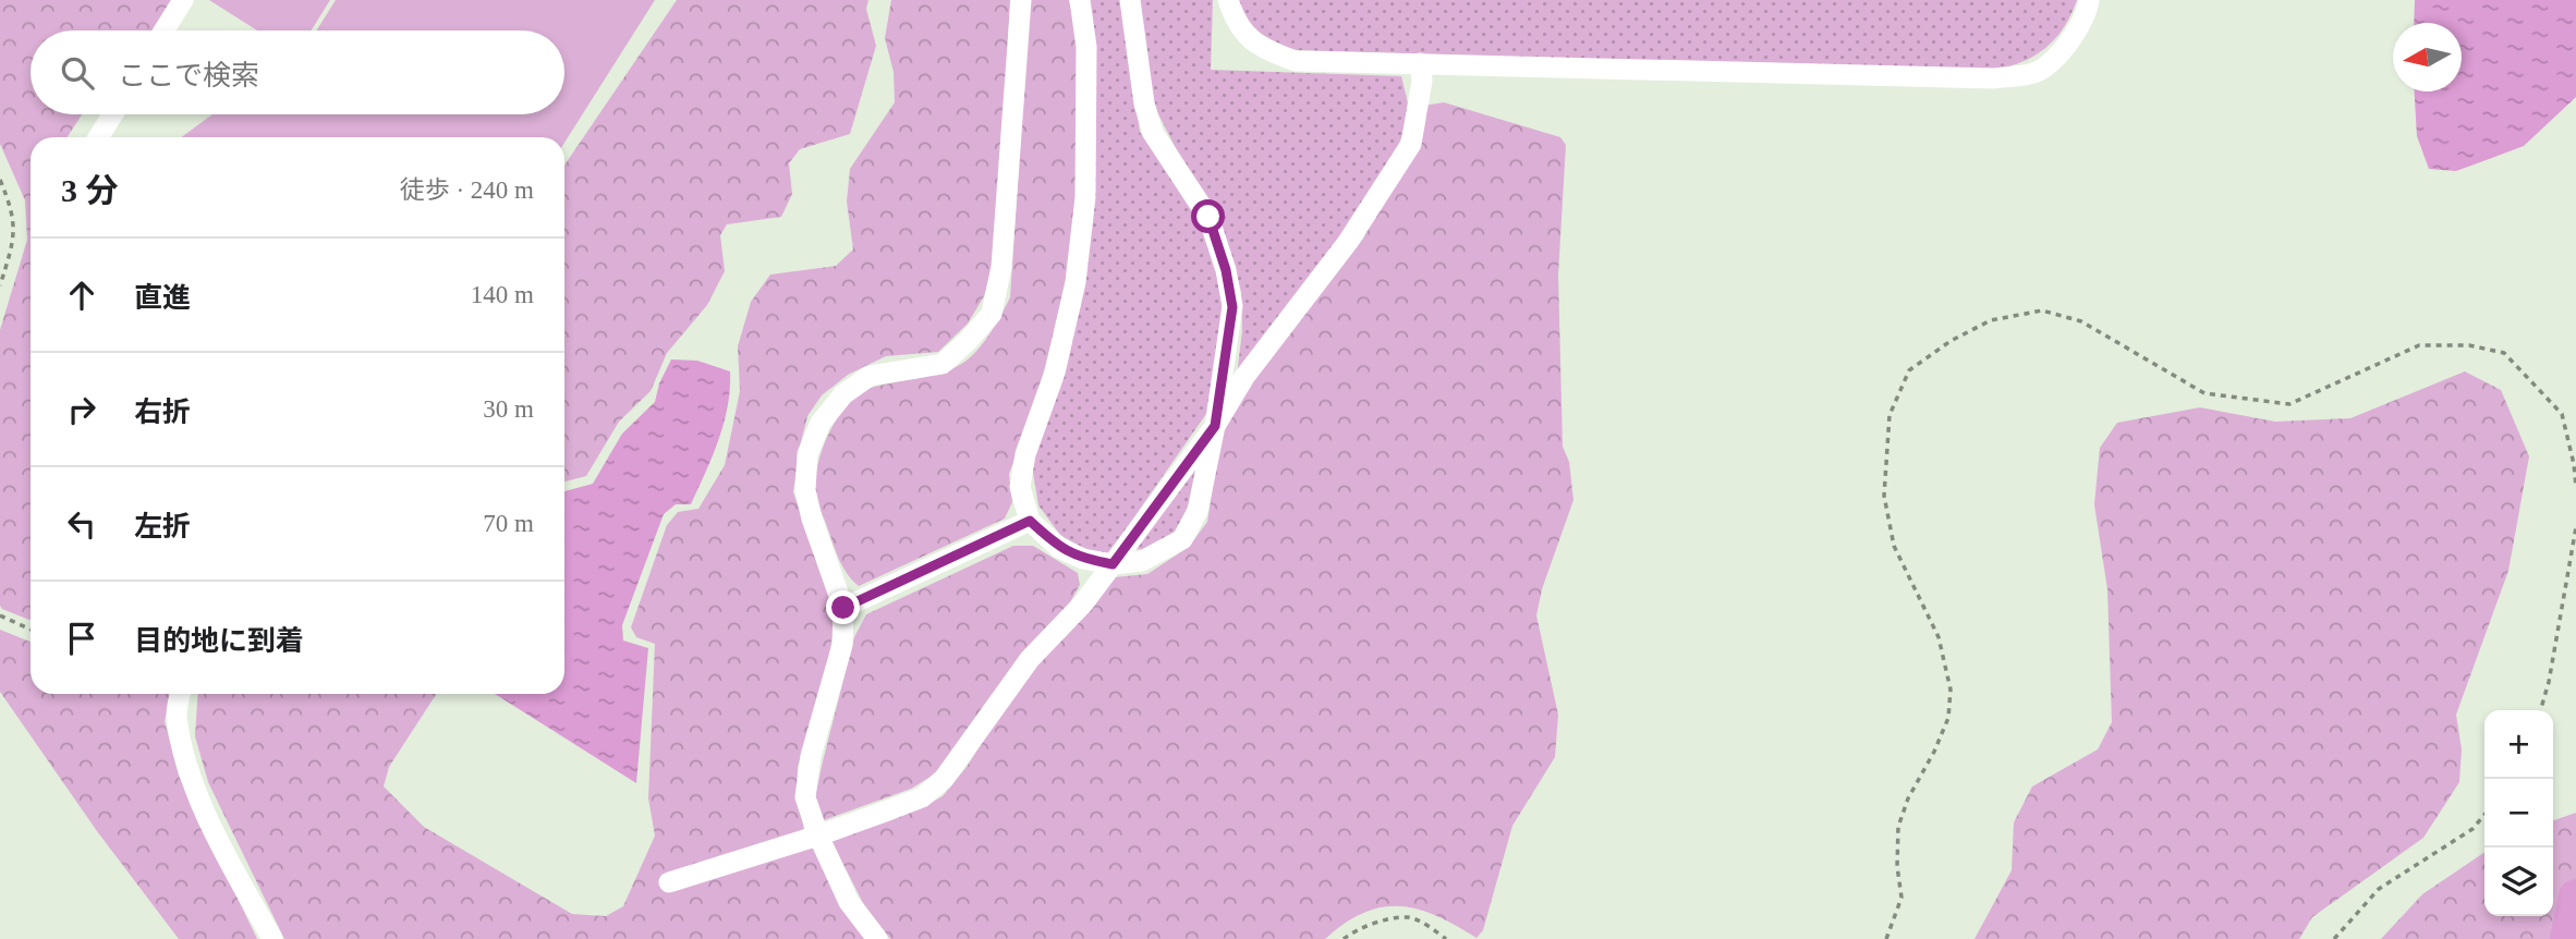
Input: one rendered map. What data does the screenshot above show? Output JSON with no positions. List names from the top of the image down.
{
  "north": "left",
  "page": {
    "search": "ここで検索",
    "heading": ["3 分", "徒歩 · 240 m"],
    "list": [
      ["直進", "140 m"],
      ["右折", "30 m"],
      ["左折", "70 m"],
      "目的地に到着"
    ],
    "map_buttons": ["+", "−"]
  }
}
